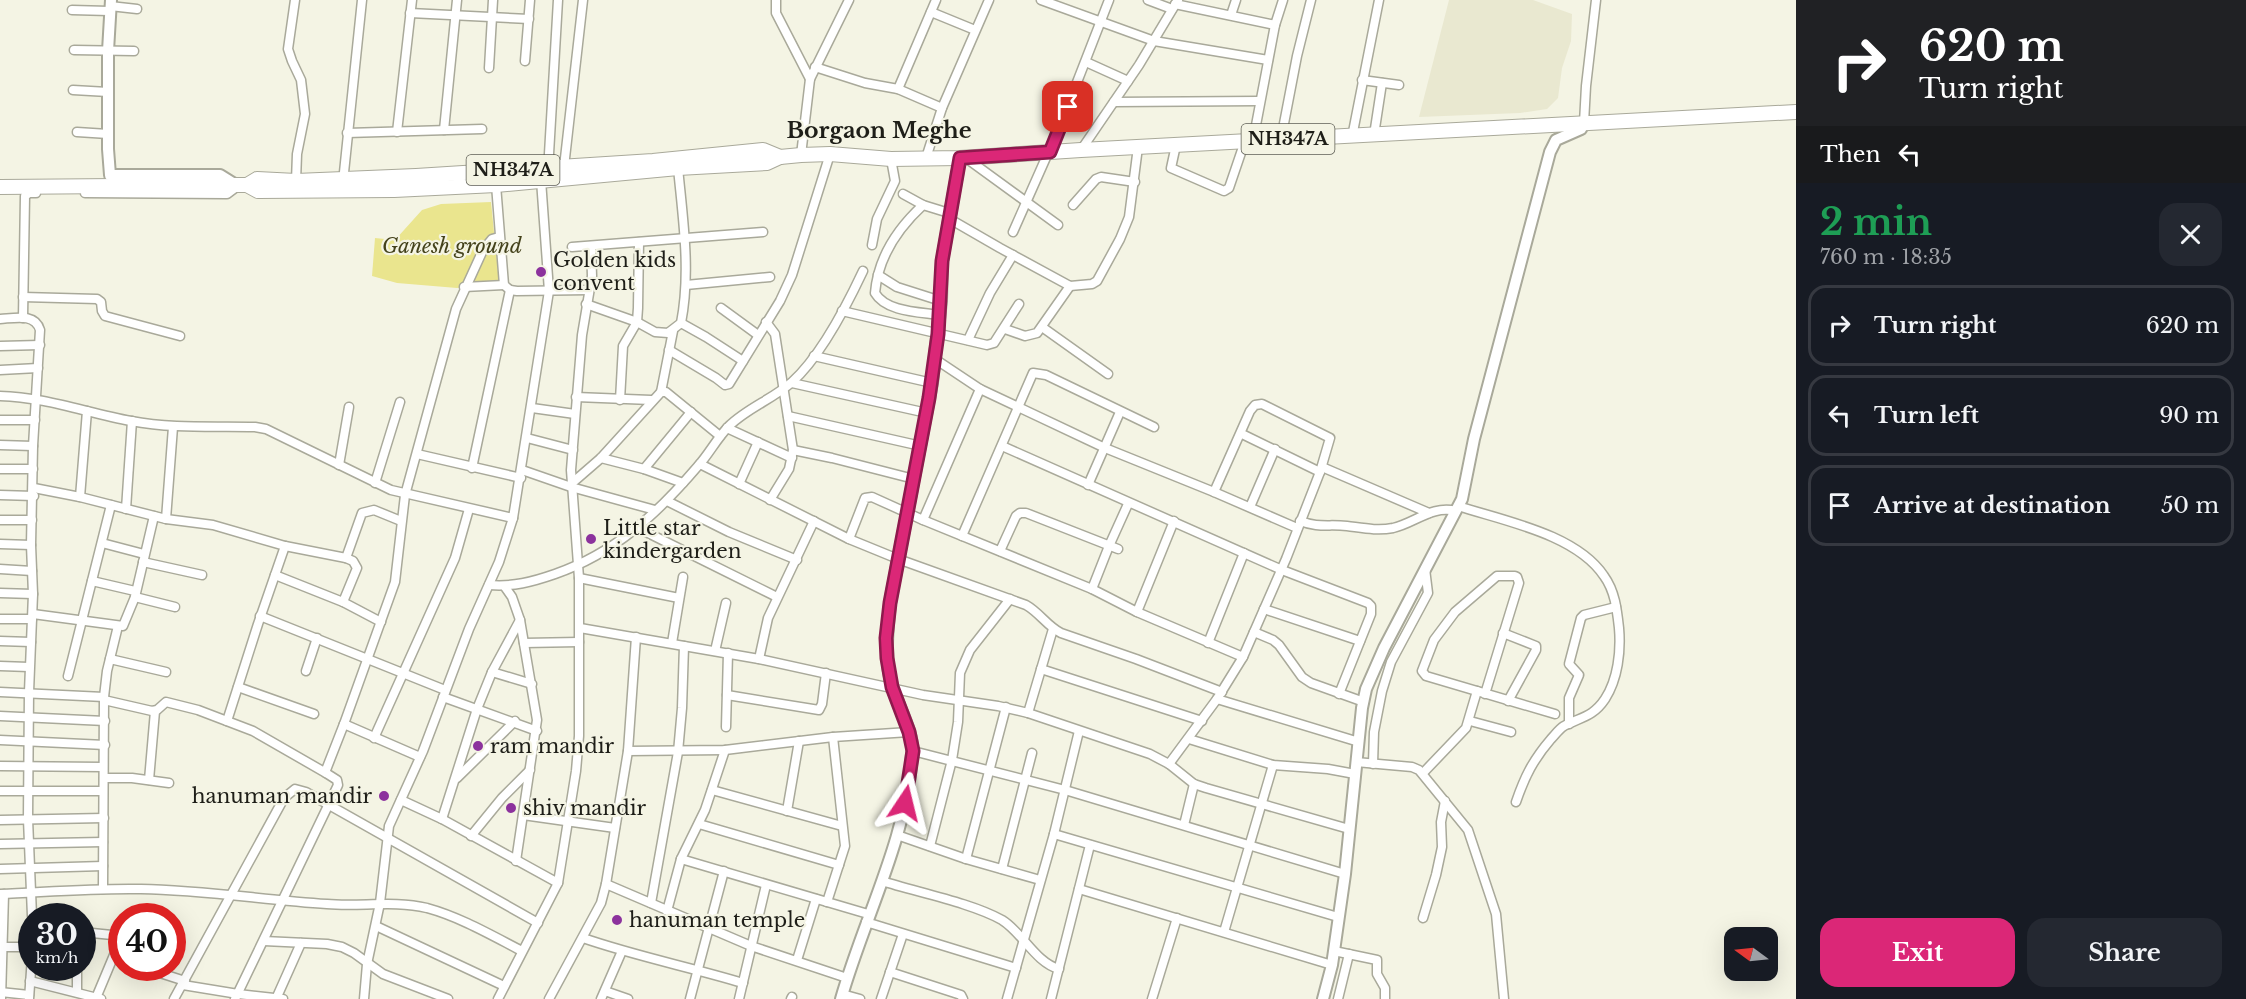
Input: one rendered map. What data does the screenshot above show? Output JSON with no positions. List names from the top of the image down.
{
  "streets": {
    "highway": ["NH347A"]
  },
  "districts": ["Borgaon Meghe"],
  "parks": ["Ganesh ground"],
  "places": [
    "Golden kids convent",
    "Little star kindergarden",
    "ram mandir",
    "hanuman mandir",
    "shiv mandir",
    "hanuman temple"
  ],
  "north": "left",
  "page": {
    "turn": ["620 m", "Turn right"],
    "then": "Then",
    "heading": ["2 min", "760 m · 18:35"],
    "list": [
      {
        "name": "Turn right",
        "value": "620 m"
      },
      {
        "name": "Turn left",
        "value": "90 m"
      },
      {
        "name": "Arrive at destination",
        "value": "50 m"
      }
    ],
    "speed": "30 km/h",
    "limit": "40",
    "buttons": ["Exit", "Share"]
  }
}
